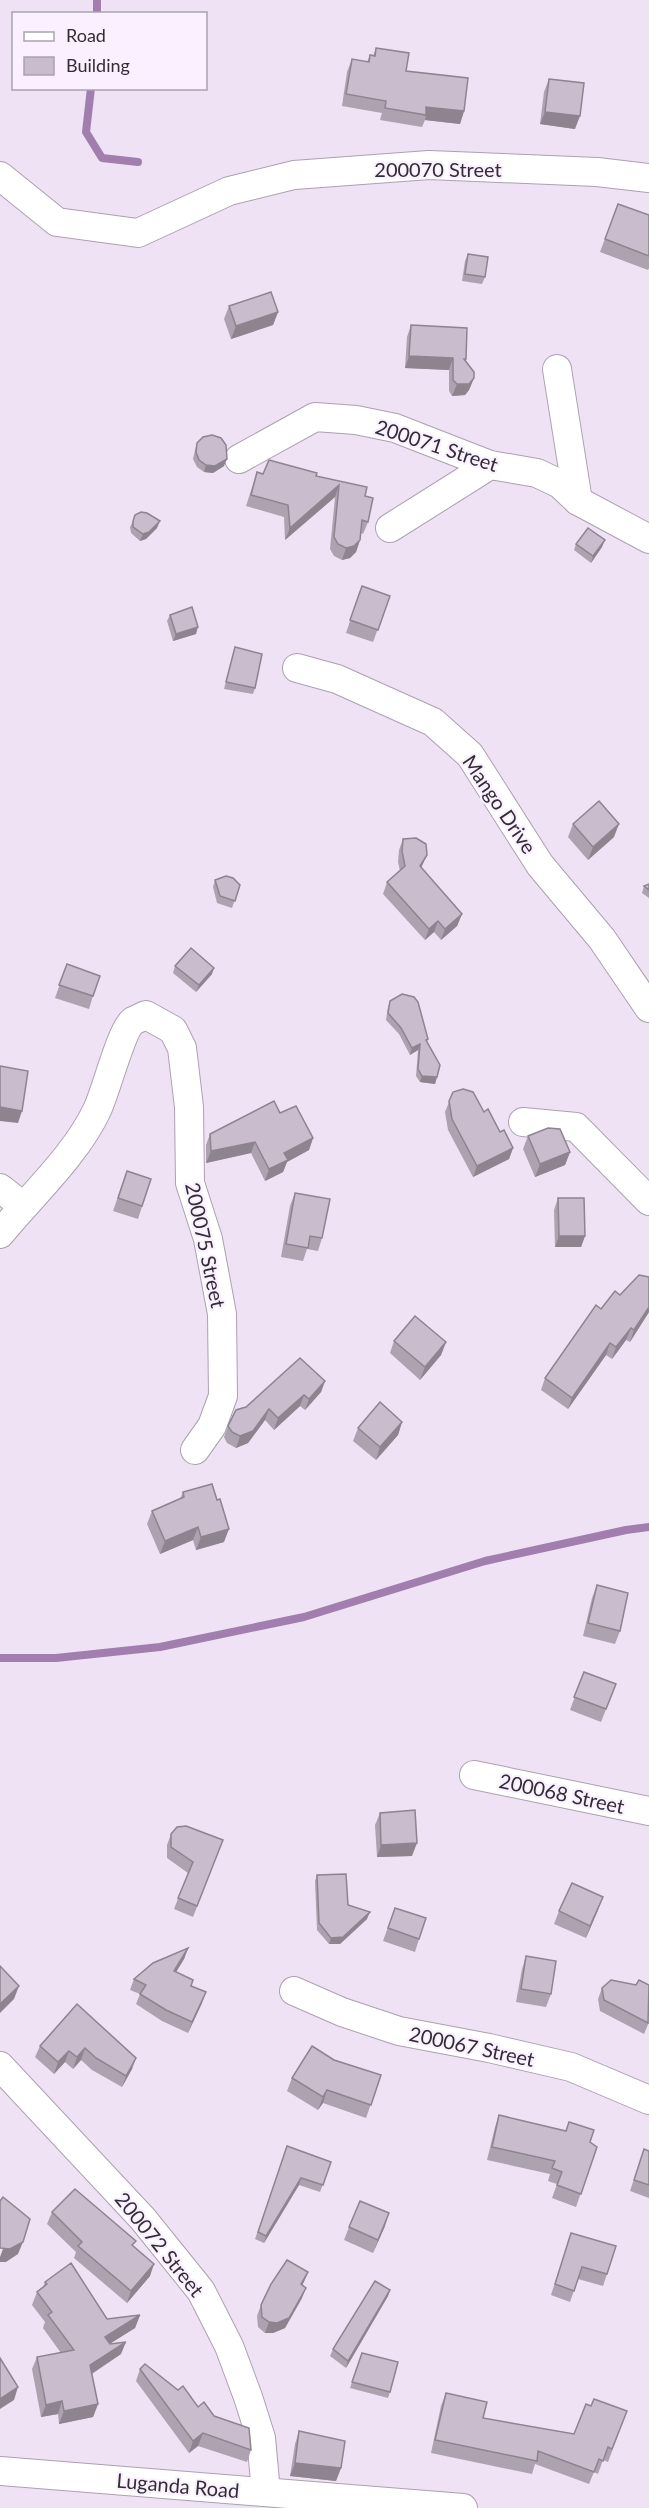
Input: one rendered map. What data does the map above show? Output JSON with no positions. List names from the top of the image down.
{
  "streets": {
    "street": [
      "200070 Street",
      "200071 Street",
      "Mango Drive",
      "200075 Street",
      "200068 Street",
      "200067 Street",
      "200072 Street",
      "Luganda Road"
    ]
  },
  "crossings": [
    ["200072 Street", "Luganda Road"]
  ],
  "legend": ["Road", "Building"]
}
